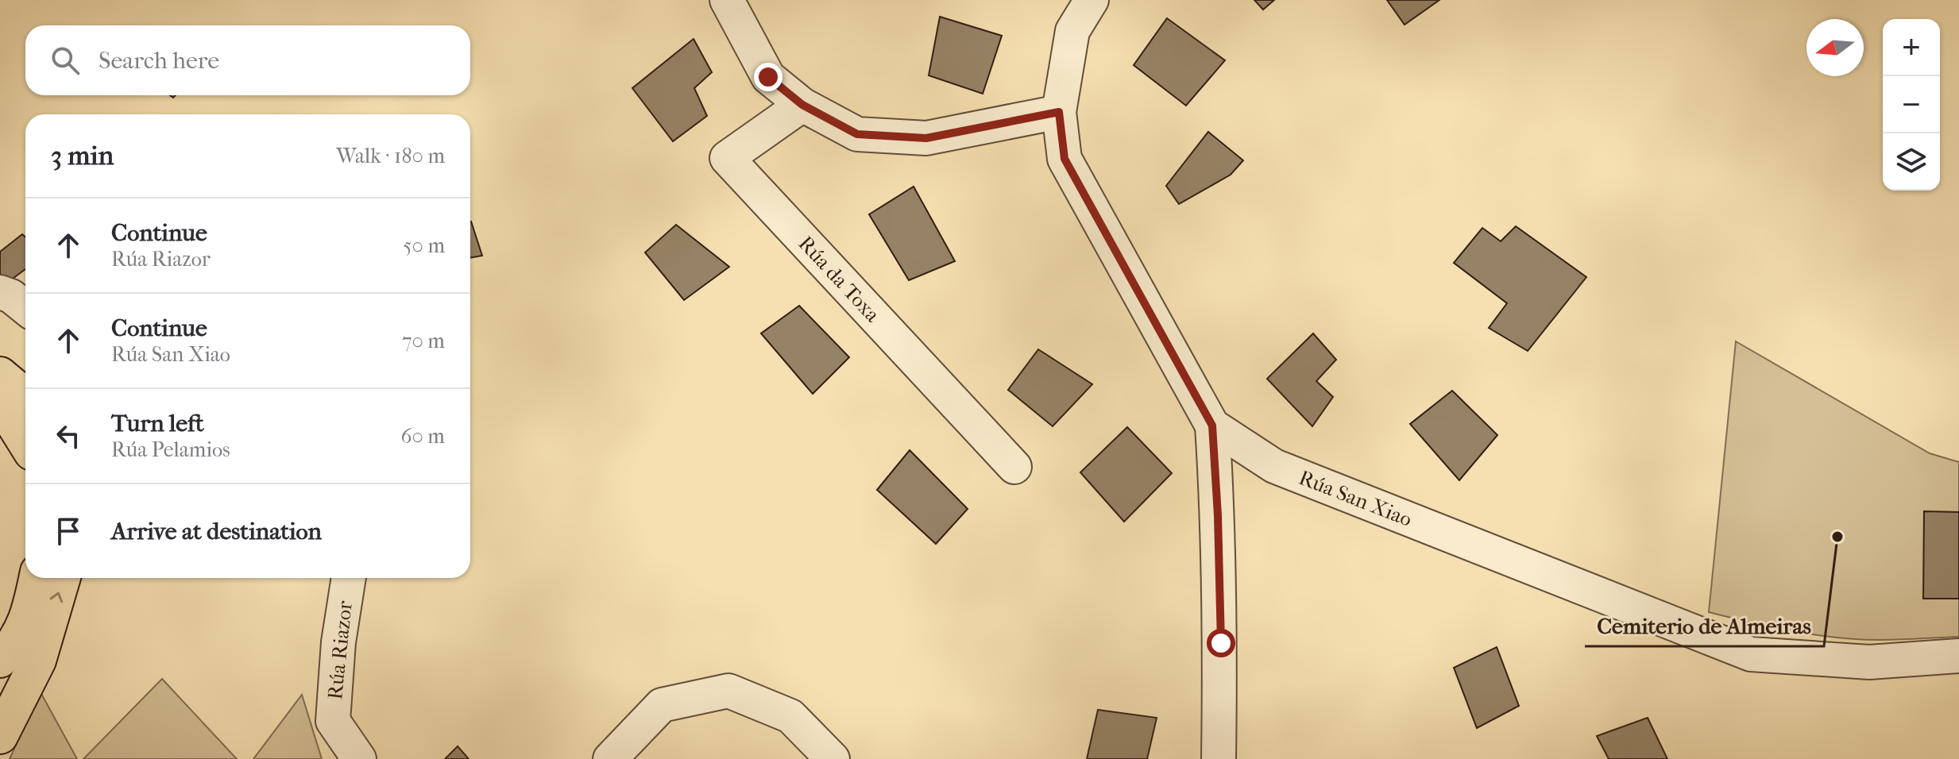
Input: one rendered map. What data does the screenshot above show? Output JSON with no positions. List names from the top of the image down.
{
  "streets": {
    "street": ["Rúa da Toxa", "Rúa San Xiao", "Rúa Riazor"]
  },
  "places": ["Cemiterio de Almeiras"],
  "north": "left",
  "page": {
    "map_buttons": ["+", "−"],
    "search": "Search here",
    "heading": ["3 min", "Walk · 180 m"],
    "list": [
      ["Continue", "Rúa Riazor", "50 m"],
      ["Continue", "Rúa San Xiao", "70 m"],
      ["Turn left", "Rúa Pelamios", "60 m"],
      "Arrive at destination"
    ]
  }
}
